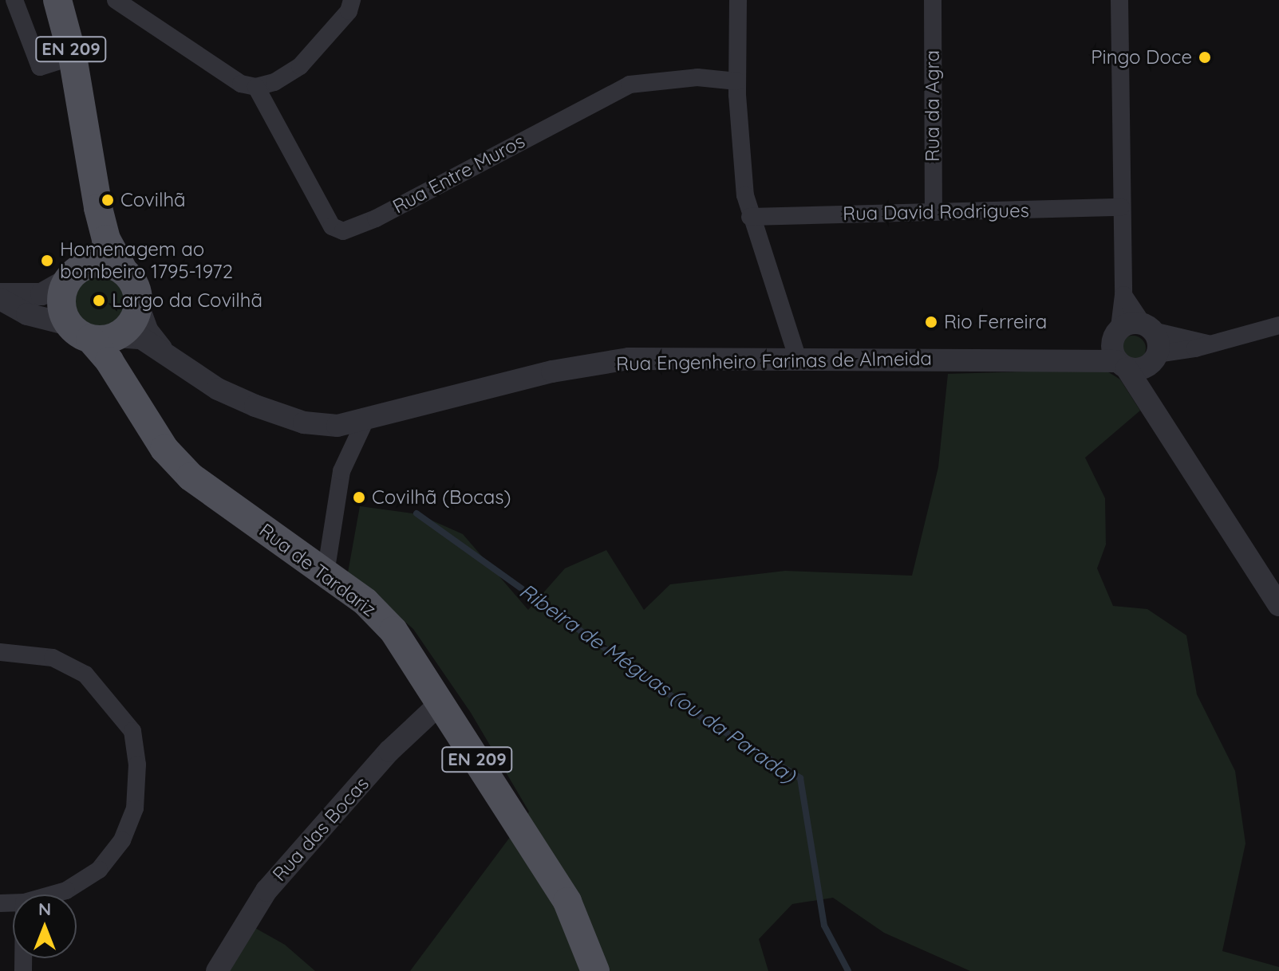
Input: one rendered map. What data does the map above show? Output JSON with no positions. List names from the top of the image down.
{
  "streets": {
    "main road": ["EN 209", "Rua de Tardariz"],
    "street": [
      "Rua da Agra",
      "Rua Entre Muros",
      "Rua David Rodrigues",
      "Rua Engenheiro Farinas de Almeida",
      "Rua das Bocas"
    ]
  },
  "crossings": [
    ["EN 209", "Rua Engenheiro Farinas de Almeida"],
    ["EN 209", "Rua de Tardariz"],
    ["Rua da Agra", "Rua David Rodrigues"],
    ["Rua Engenheiro Farinas de Almeida", "Rua de Tardariz"],
    ["Rua de Tardariz", "Rua das Bocas"]
  ],
  "water": ["Ribeira de Méguas (ou da Parada)"],
  "places": [
    "Pingo Doce",
    "Covilhã",
    "Homenagem ao bombeiro 1795-1972",
    "Largo da Covilhã",
    "Rio Ferreira",
    "Covilhã (Bocas)"
  ],
  "north": "top"
}
